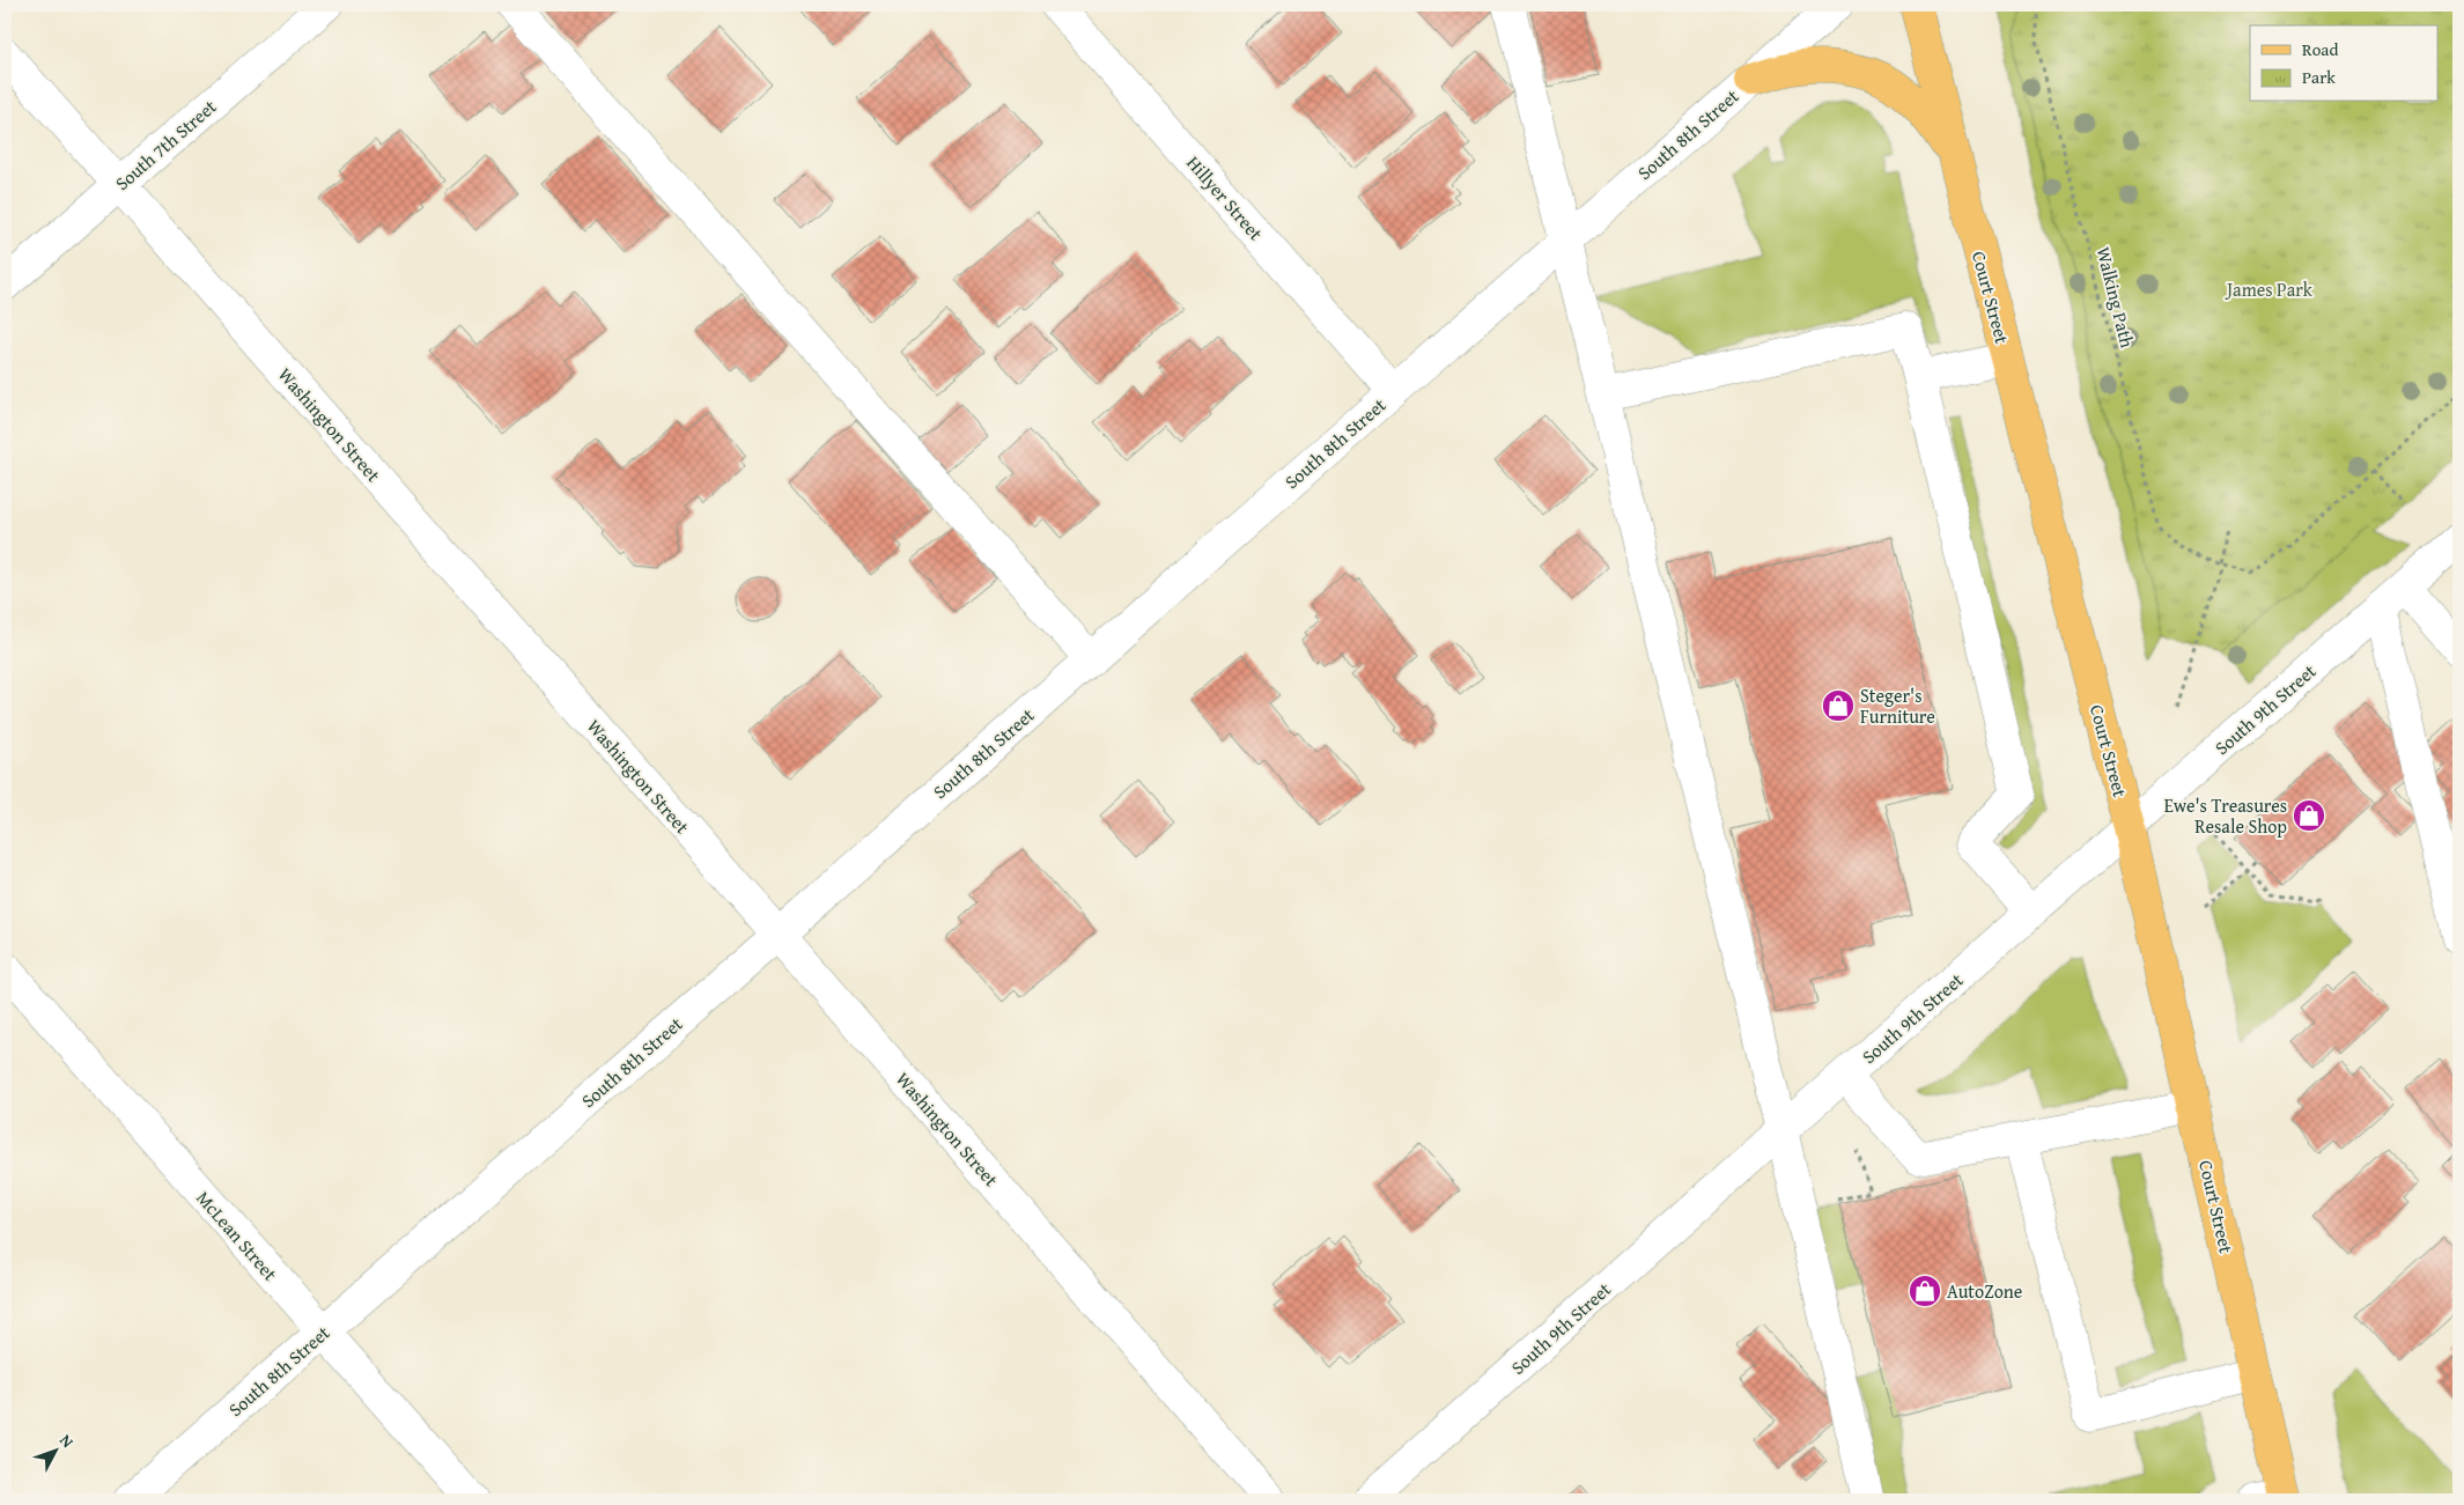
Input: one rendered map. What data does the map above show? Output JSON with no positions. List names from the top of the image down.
{
  "streets": {
    "main road": ["Court Street"],
    "street": [
      "South 8th Street",
      "South 7th Street",
      "Hillyer Street",
      "Washington Street",
      "South 9th Street",
      "McLean Street"
    ],
    "path": ["Walking Path"]
  },
  "crossings": [
    ["South 8th Street", "Hillyer Street"],
    ["South 8th Street", "Washington Street"],
    ["South 8th Street", "McLean Street"],
    ["South 7th Street", "Washington Street"],
    ["Court Street", "South 9th Street"]
  ],
  "parks": ["James Park"],
  "places": {
    "shop": ["Steger's Furniture", "Ewe's Treasures Resale Shop", "AutoZone"]
  },
  "legend": ["Road", "Park"],
  "north": "top right"
}
